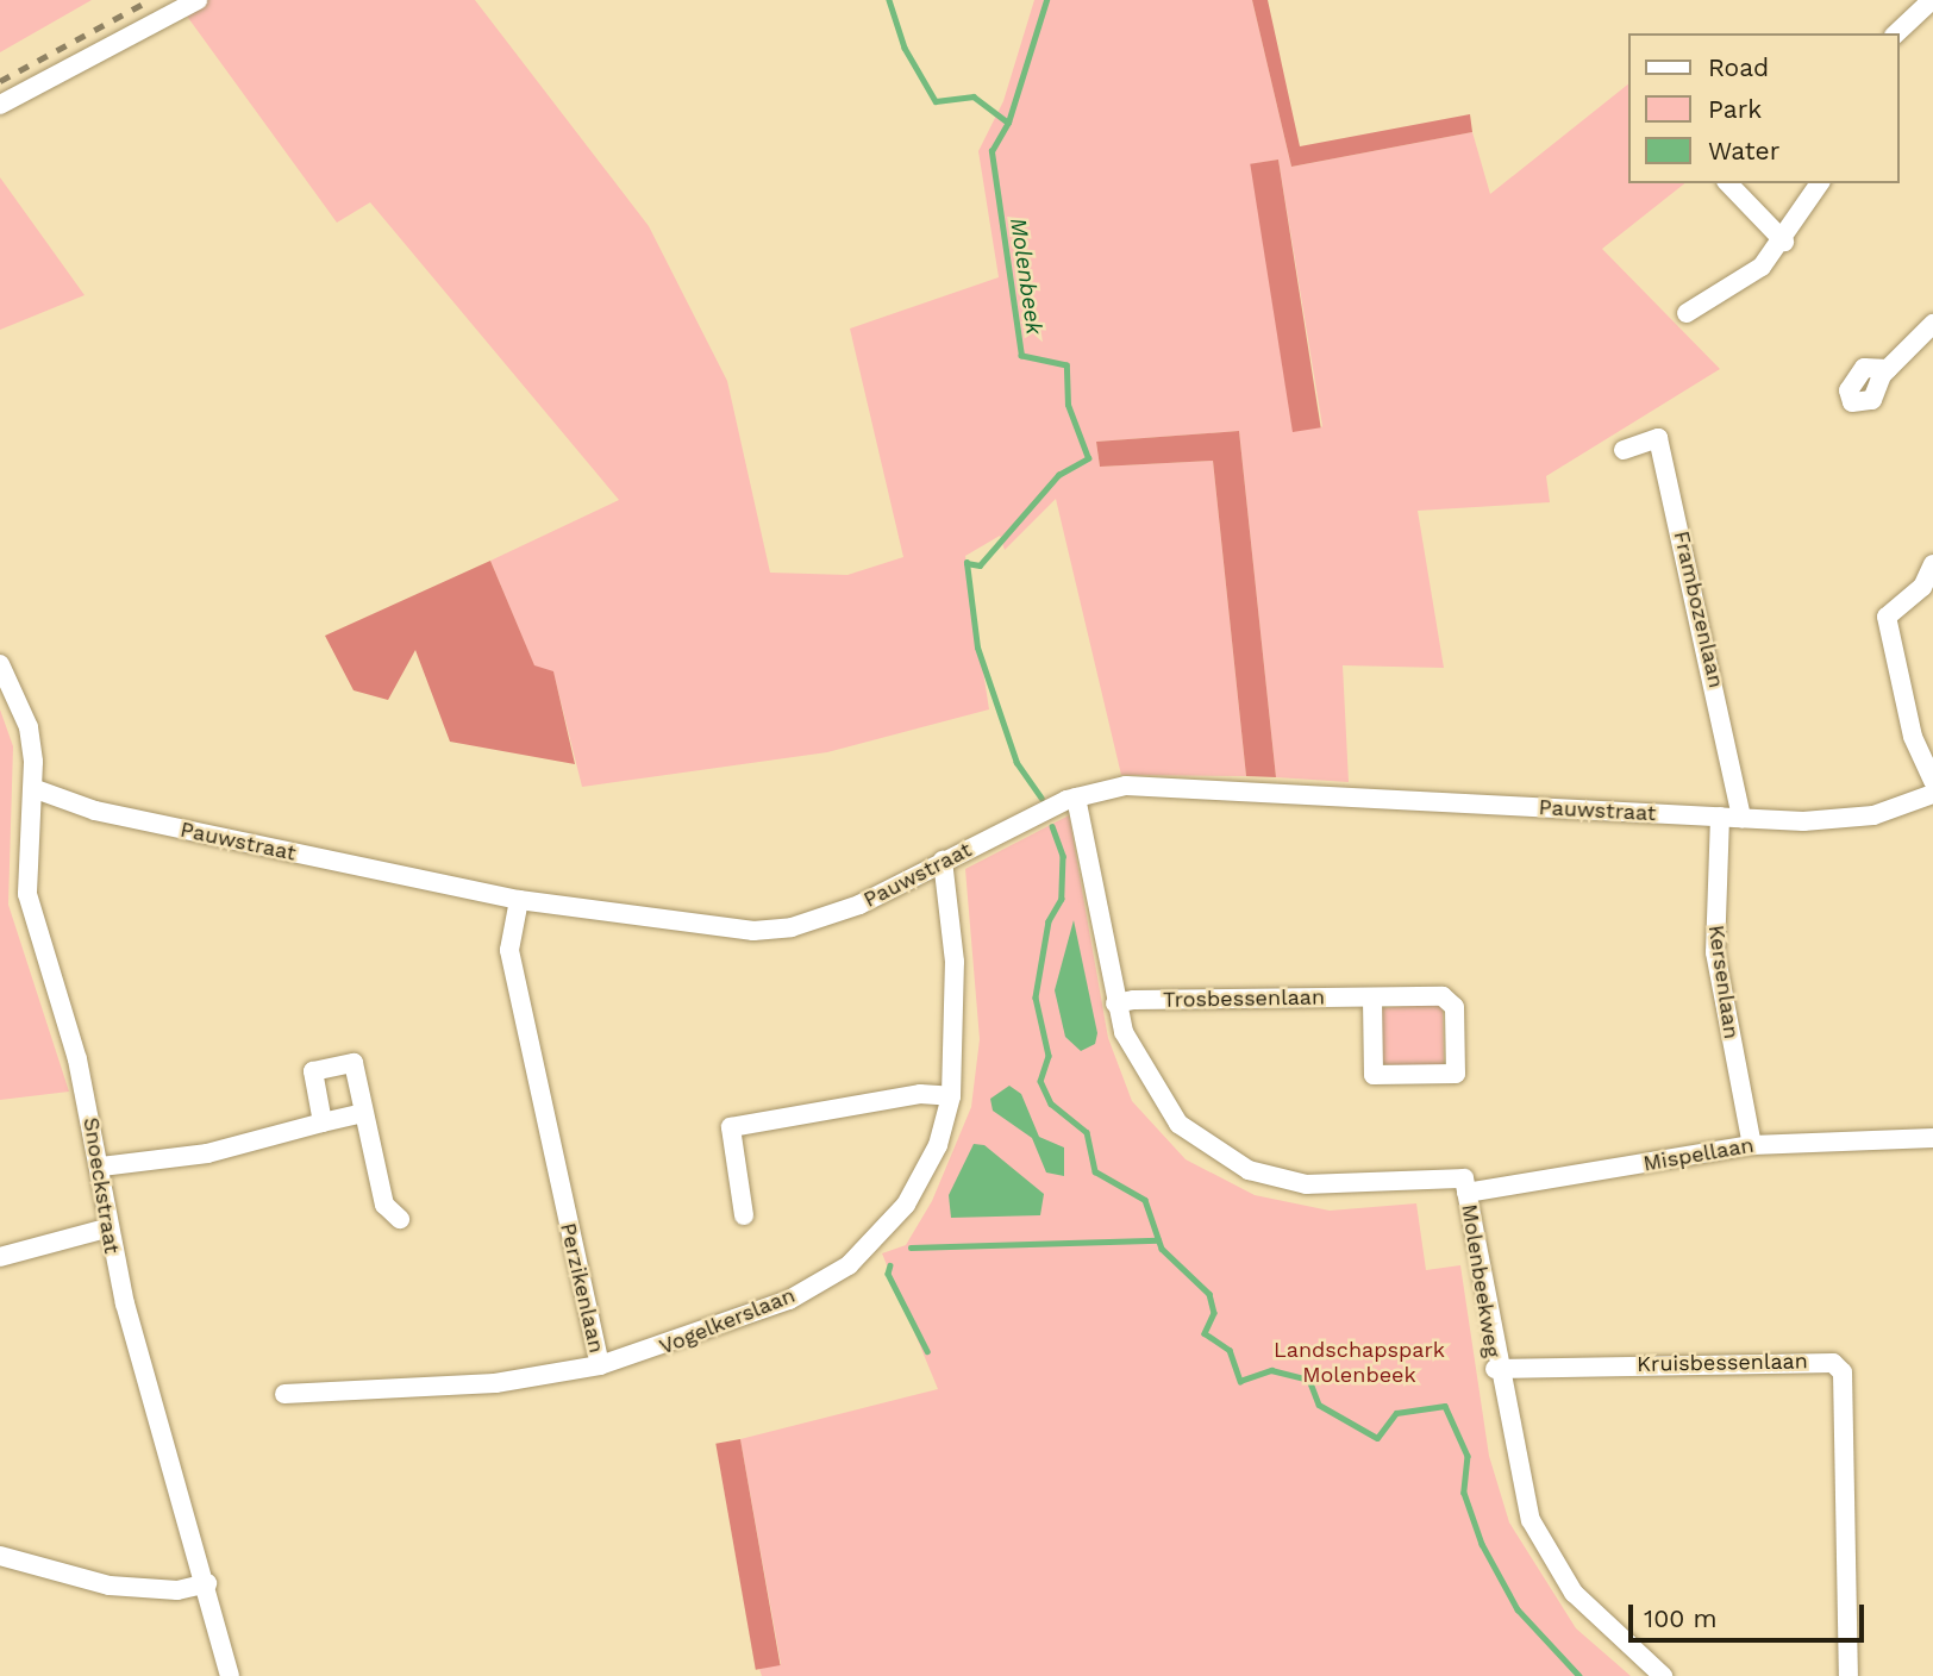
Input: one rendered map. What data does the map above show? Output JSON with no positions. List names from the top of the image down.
{
  "streets": {
    "street": [
      "Frambozenlaan",
      "Pauwstraat",
      "Kersenlaan",
      "Trosbessenlaan",
      "Mispellaan",
      "Snoeckstraat",
      "Molenbeekweg",
      "Perzikenlaan",
      "Vogelkerslaan",
      "Kruisbessenlaan"
    ]
  },
  "crossings": [
    ["Frambozenlaan", "Pauwstraat"],
    ["Pauwstraat", "Kersenlaan"],
    ["Pauwstraat", "Snoeckstraat"],
    ["Pauwstraat", "Molenbeekweg"],
    ["Pauwstraat", "Perzikenlaan"],
    ["Pauwstraat", "Vogelkerslaan"],
    ["Kersenlaan", "Mispellaan"],
    ["Trosbessenlaan", "Molenbeekweg"],
    ["Mispellaan", "Molenbeekweg"],
    ["Molenbeekweg", "Kruisbessenlaan"],
    ["Perzikenlaan", "Vogelkerslaan"]
  ],
  "water": ["Molenbeek"],
  "parks": ["Landschapspark Molenbeek"],
  "legend": ["Road", "Park", "Water"],
  "scale_bar": "100 m"
}
